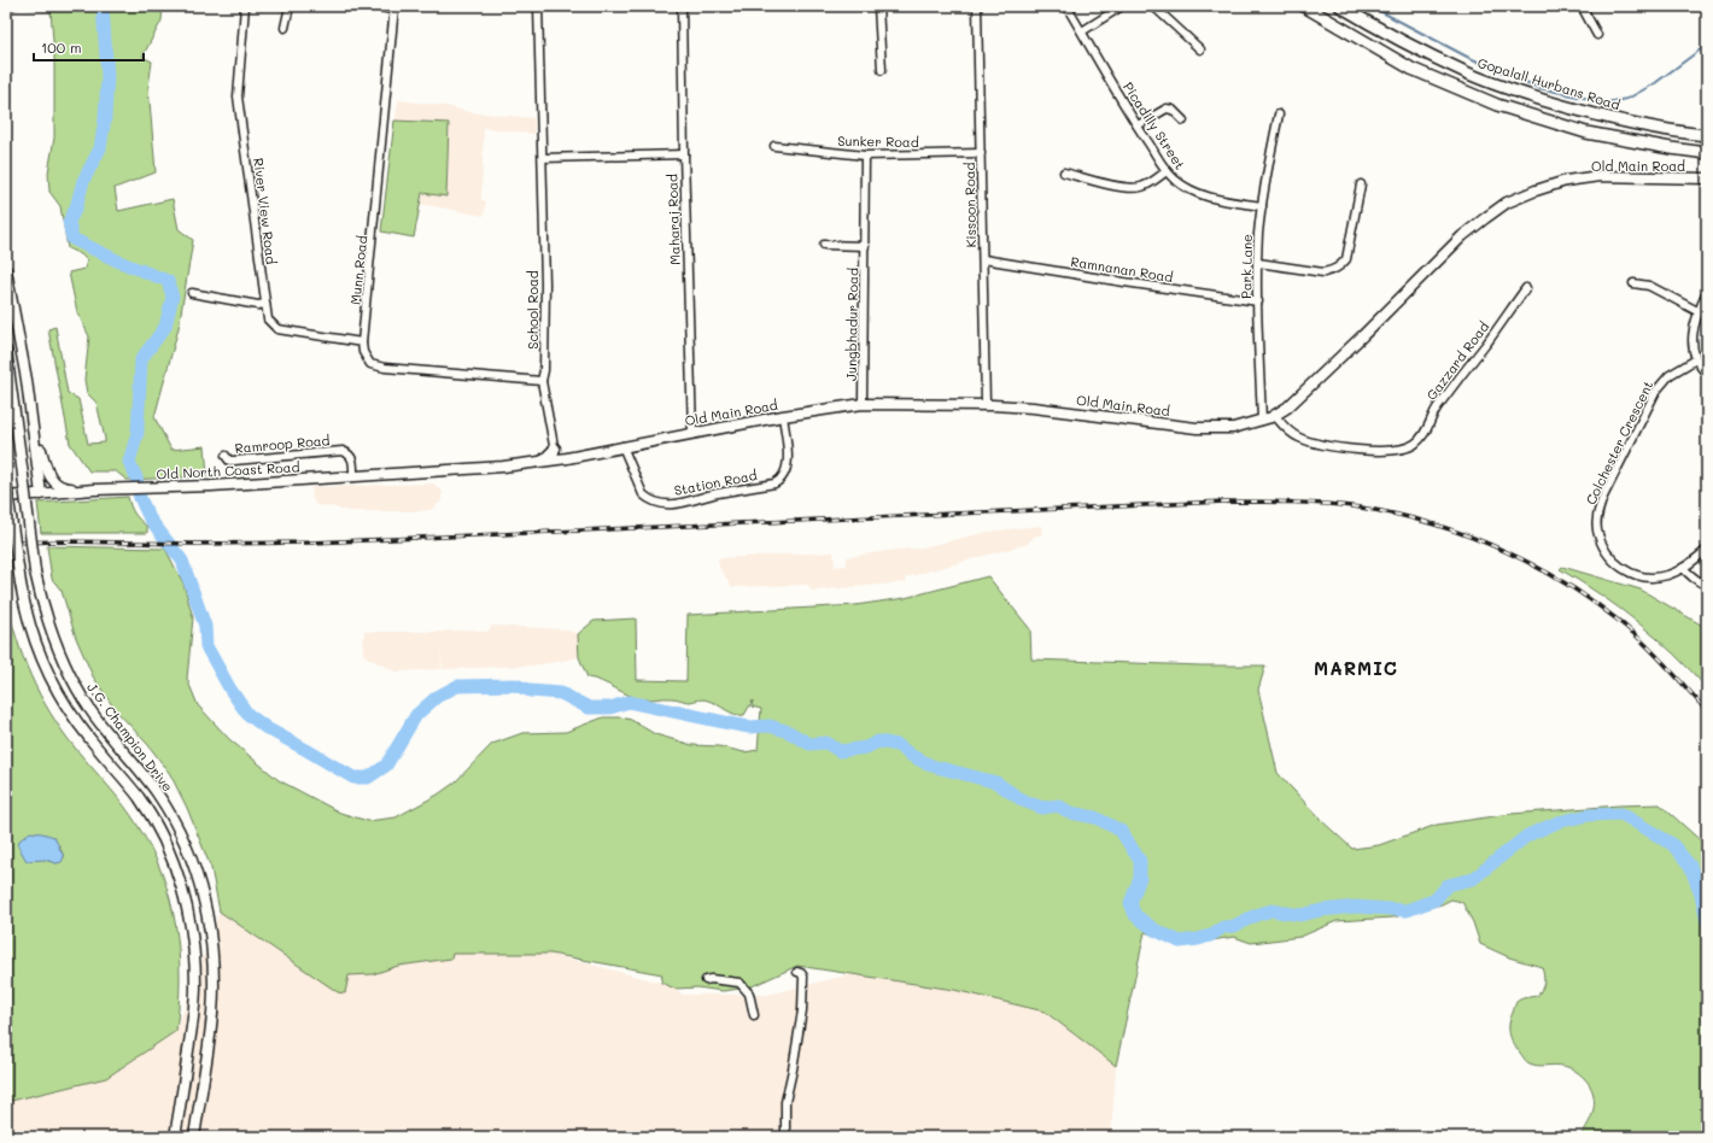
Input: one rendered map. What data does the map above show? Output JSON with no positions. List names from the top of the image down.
{
  "streets": {
    "main road": ["Gopalall Hurbans Road"],
    "street": [
      "Picadilly Street",
      "Sunker Road",
      "Old Main Road",
      "Kissoon Road",
      "River View Road",
      "Maharaj Road",
      "Park Lane",
      "Ramnanan Road",
      "Munn Road",
      "School Road",
      "Jungbhadur Road",
      "Gazzard Road",
      "Colchester Crescent",
      "Ramroop Road",
      "Old North Coast Road",
      "Station Road",
      "J.G. Champion Drive"
    ]
  },
  "crossings": [
    ["Picadilly Street", "Park Lane"],
    ["Sunker Road", "Kissoon Road"],
    ["Sunker Road", "Jungbhadur Road"],
    ["Old Main Road", "Kissoon Road"],
    ["Old Main Road", "Maharaj Road"],
    ["Old Main Road", "Park Lane"],
    ["Old Main Road", "School Road"],
    ["Old Main Road", "Jungbhadur Road"],
    ["Old Main Road", "Gazzard Road"],
    ["Old Main Road", "Old North Coast Road"],
    ["Old Main Road", "Station Road"],
    ["Kissoon Road", "Ramnanan Road"],
    ["River View Road", "Munn Road"],
    ["Park Lane", "Ramnanan Road"],
    ["Munn Road", "School Road"],
    ["Ramroop Road", "Old North Coast Road"]
  ],
  "districts": ["MARMIC"],
  "scale_bar": "100 m"
}
